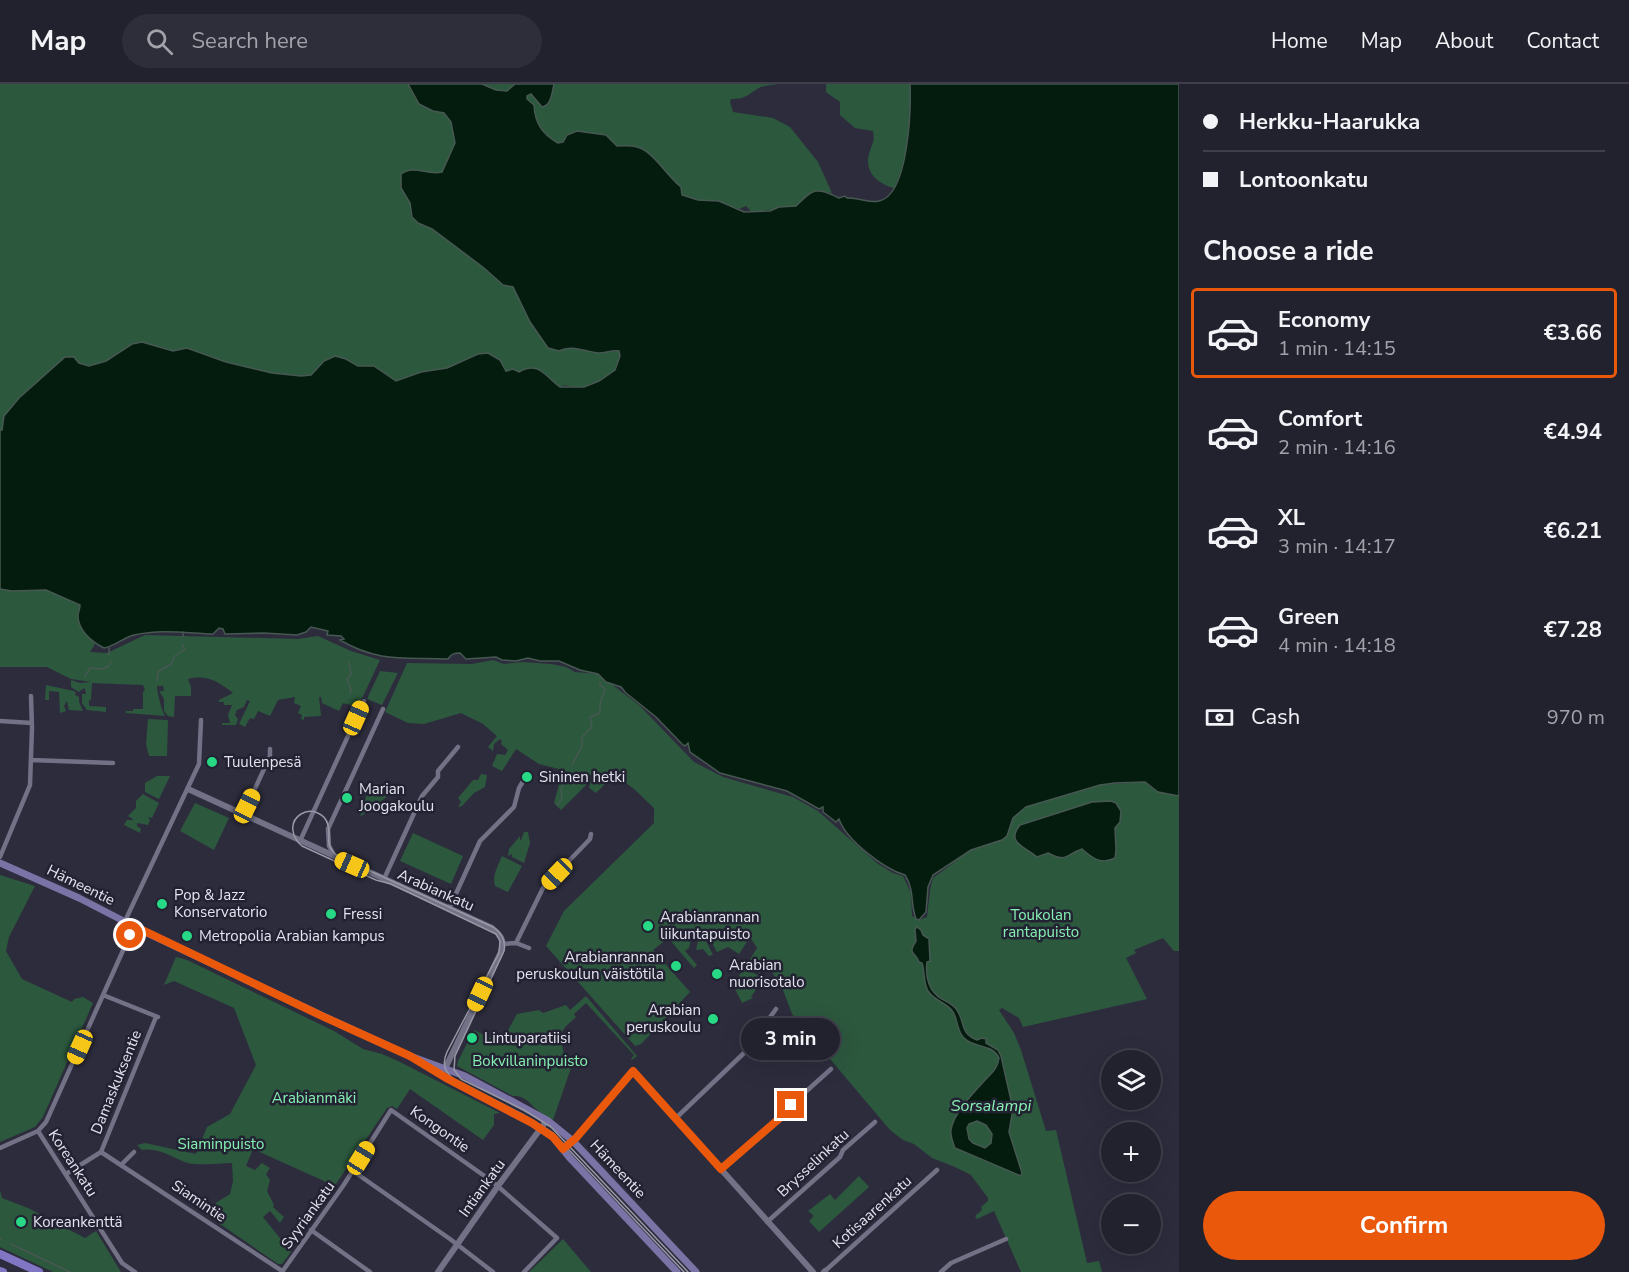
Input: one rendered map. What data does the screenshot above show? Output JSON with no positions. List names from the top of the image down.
{
  "streets": {
    "main road": ["Hämeentie"],
    "street": [
      "Arabiankatu",
      "Damaskuksentie",
      "Kongontie",
      "Koreankatu",
      "Brysselinkatu",
      "Intiankatu",
      "Siamintie",
      "Kotisaarenkatu",
      "Syyriankatu"
    ]
  },
  "crossings": [
    ["Hämeentie", "Intiankatu"],
    ["Damaskuksentie", "Koreankatu"],
    ["Damaskuksentie", "Siamintie"],
    ["Kongontie", "Intiankatu"],
    ["Kongontie", "Syyriankatu"],
    ["Siamintie", "Syyriankatu"]
  ],
  "water": ["Sorsalampi"],
  "parks": [
    "Toukolan rantapuisto",
    "Bokvillaninpuisto",
    "Arabianmäki",
    "Siaminpuisto"
  ],
  "places": [
    "Tuulenpesä",
    "Sininen hetki",
    "Marian Joogakoulu",
    "Pop & Jazz Konservatorio",
    "Fressi",
    "Arabianrannan liikuntapuisto",
    "Metropolia Arabian kampus",
    "Arabianrannan peruskoulun väistötila",
    "Arabian nuorisotalo",
    "Arabian peruskoulu",
    "Lintuparatiisi",
    "Koreankenttä"
  ],
  "page": {
    "header": "Map",
    "search": "Search here",
    "nav": [
      "Home",
      "Map",
      "About",
      "Contact"
    ],
    "banner": ["Herkku-Haarukka", "Lontoonkatu"],
    "heading": "Choose a ride",
    "list": [
      {
        "name": "Economy",
        "note": "1 min · 14:15",
        "value": "€3.66"
      },
      {
        "name": "Comfort",
        "note": "2 min · 14:16",
        "value": "€4.94"
      },
      {
        "name": "XL",
        "note": "3 min · 14:17",
        "value": "€6.21"
      },
      {
        "name": "Green",
        "note": "4 min · 14:18",
        "value": "€7.28"
      }
    ],
    "pay": ["Cash", "970 m"],
    "bubble": "3 min",
    "map_buttons": ["+", "−"],
    "buttons": "Confirm"
  }
}
